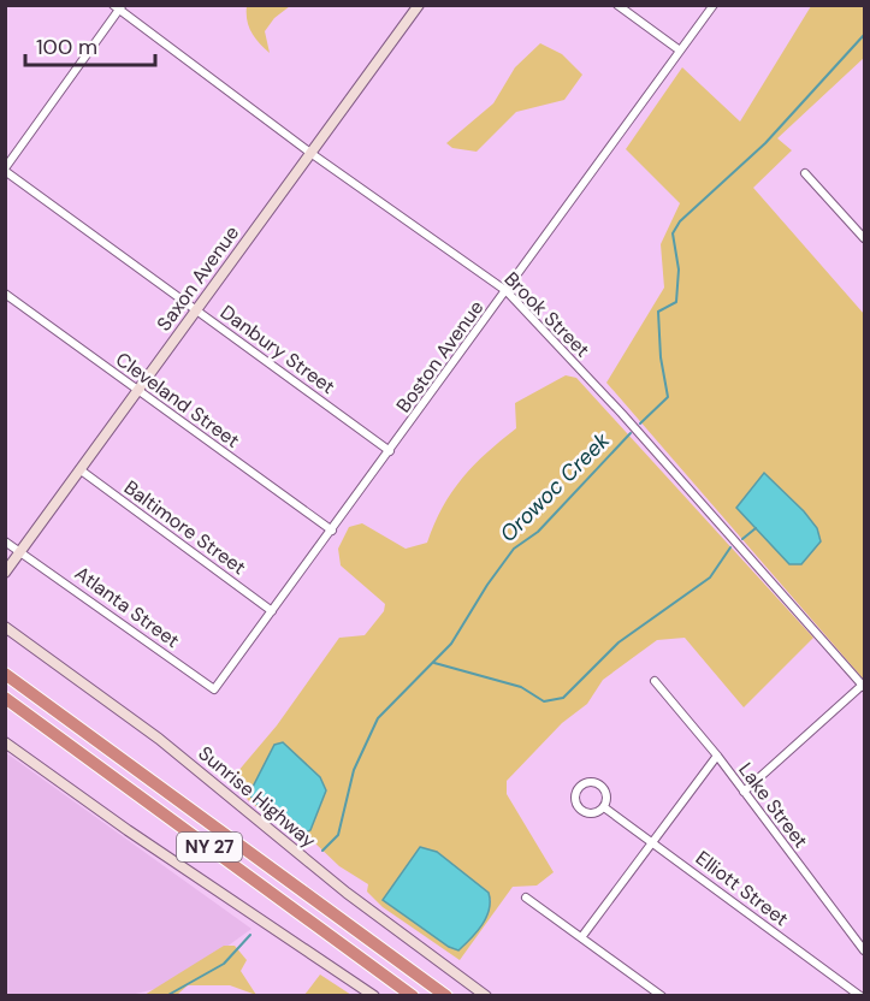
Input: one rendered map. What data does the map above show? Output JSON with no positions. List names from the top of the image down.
{
  "streets": {
    "highway": ["NY 27"],
    "main road": ["Saxon Avenue", "Sunrise Highway"],
    "street": [
      "Brook Street",
      "Danbury Street",
      "Boston Avenue",
      "Cleveland Street",
      "Baltimore Street",
      "Atlanta Street",
      "Lake Street",
      "Elliott Street"
    ]
  },
  "crossings": [
    ["Saxon Avenue", "Brook Street"],
    ["Saxon Avenue", "Danbury Street"],
    ["Saxon Avenue", "Cleveland Street"],
    ["Saxon Avenue", "Baltimore Street"],
    ["Saxon Avenue", "Atlanta Street"],
    ["Brook Street", "Boston Avenue"],
    ["Danbury Street", "Boston Avenue"],
    ["Boston Avenue", "Cleveland Street"],
    ["Boston Avenue", "Baltimore Street"],
    ["Boston Avenue", "Atlanta Street"]
  ],
  "water": ["Orowoc Creek"],
  "scale_bar": "100 m"
}
